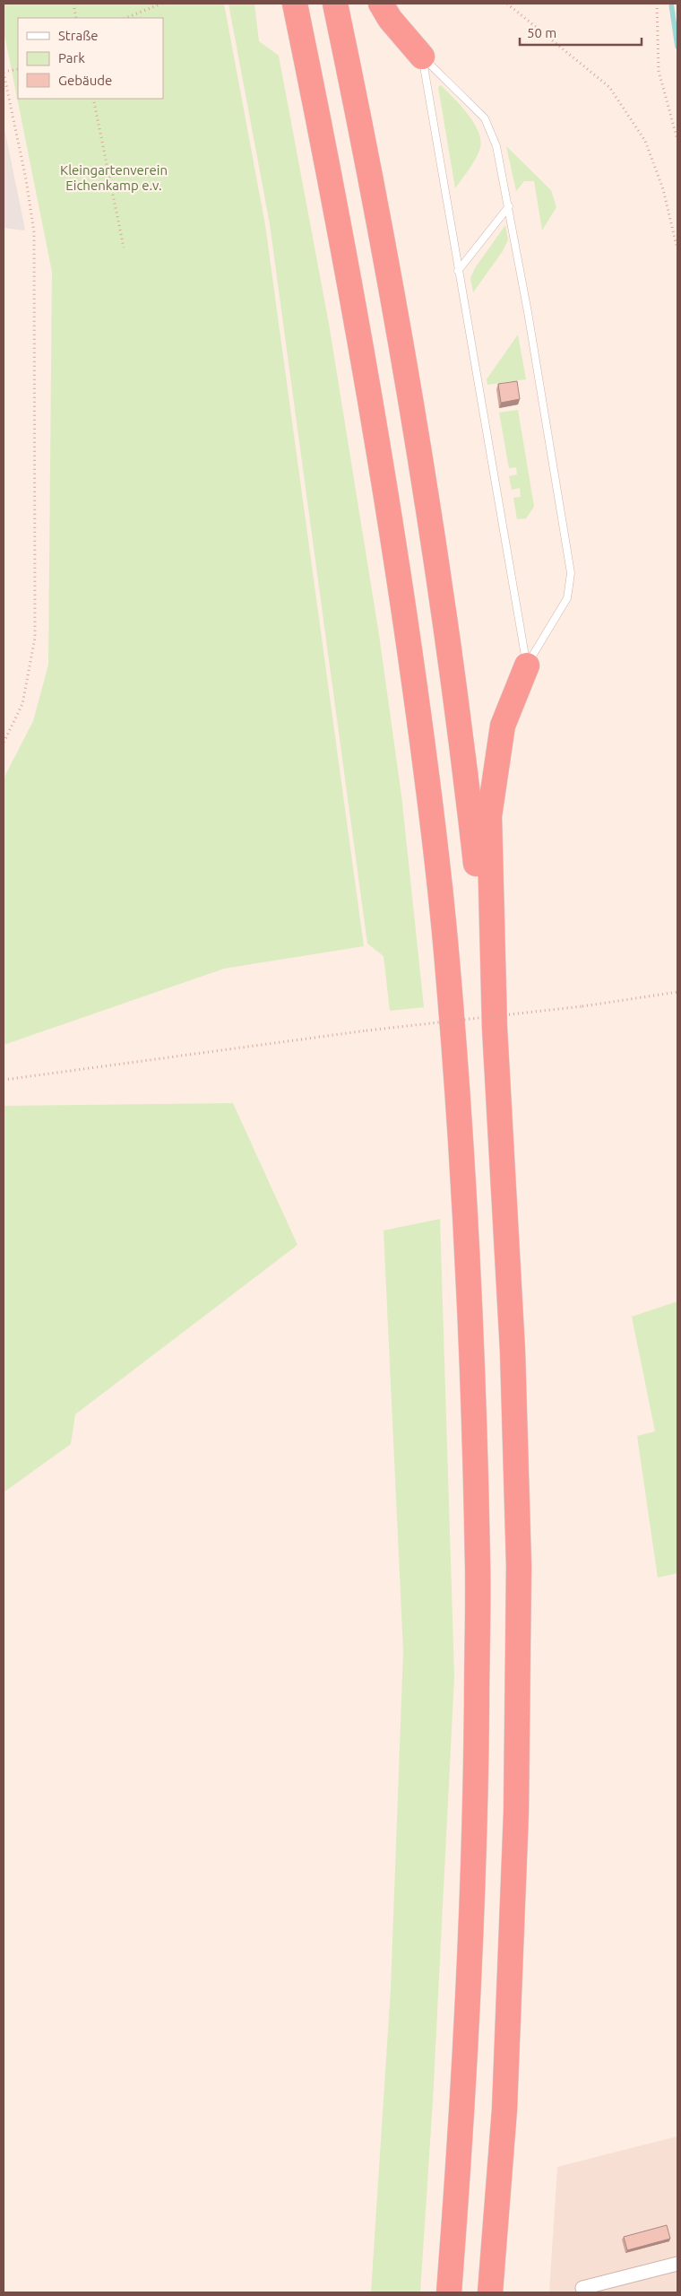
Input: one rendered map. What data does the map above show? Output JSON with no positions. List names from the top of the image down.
{
  "parks": ["Kleingartenverein Eichenkamp e.v."],
  "legend": ["Straße", "Park", "Gebäude"],
  "scale_bar": "50 m"
}
